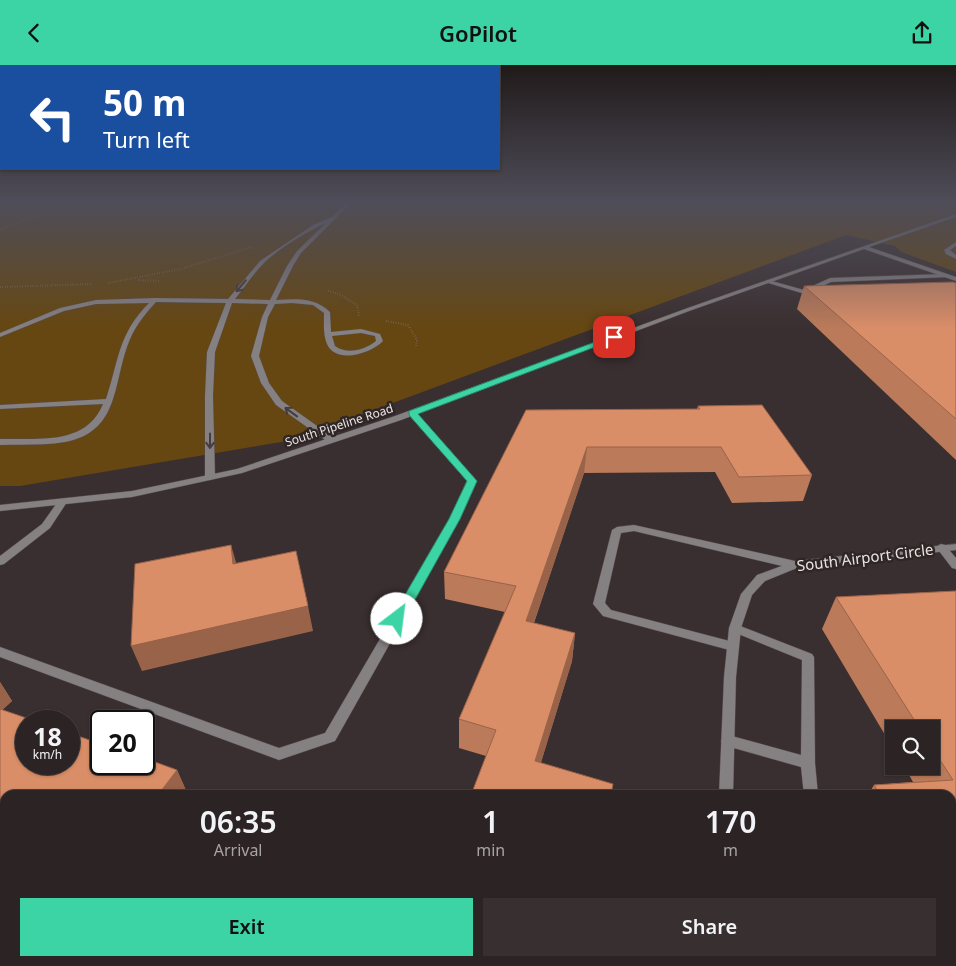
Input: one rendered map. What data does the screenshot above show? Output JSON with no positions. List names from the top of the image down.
{
  "streets": {
    "street": ["South Pipeline Road", "South Airport Circle"]
  },
  "page": {
    "header": "GoPilot",
    "turn": ["50 m", "Turn left"],
    "speed": "18 km/h",
    "limit": "20",
    "eta": [
      "06:35",
      "Arrival",
      "1",
      "min",
      "170",
      "m"
    ],
    "buttons": ["Exit", "Share"]
  }
}
